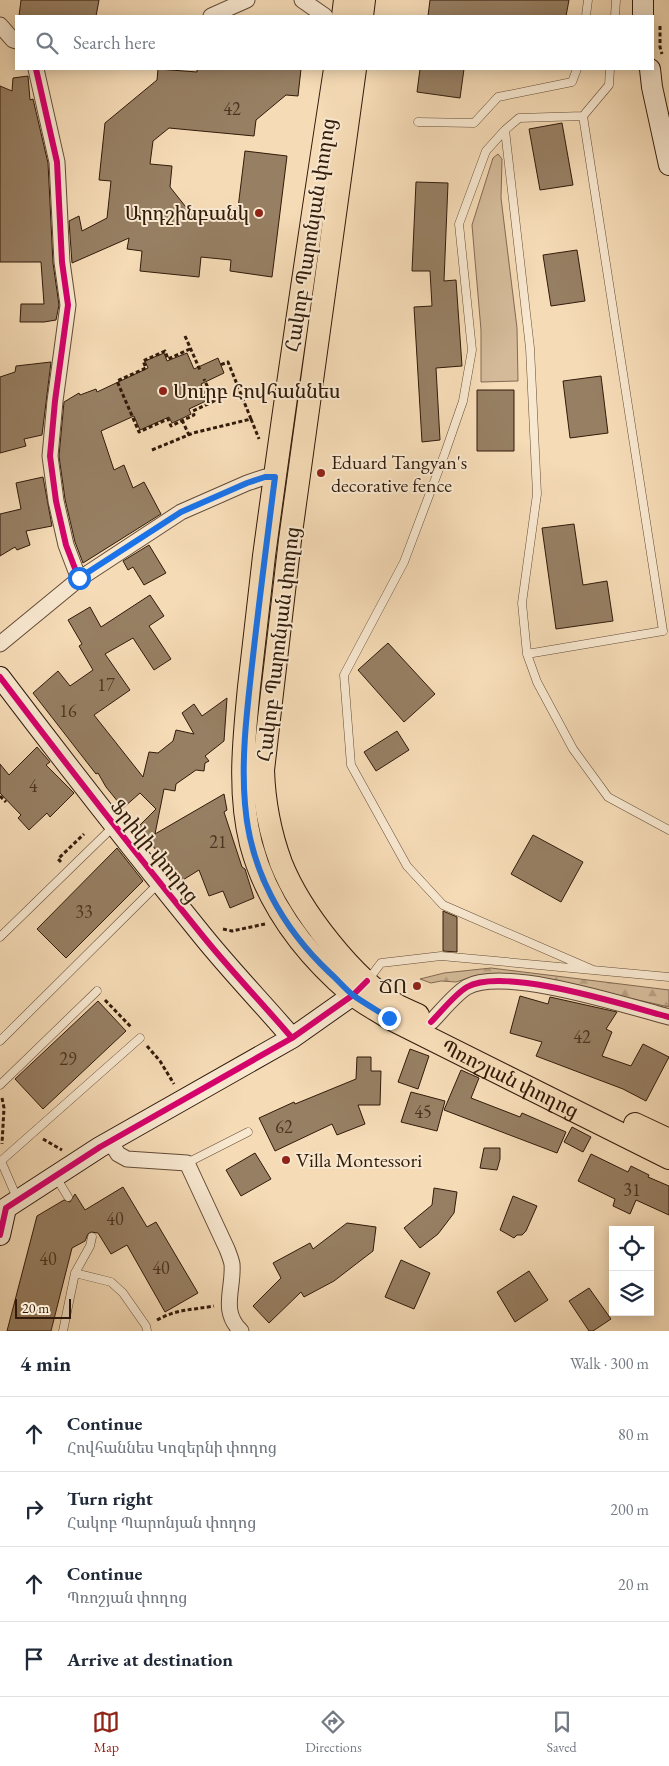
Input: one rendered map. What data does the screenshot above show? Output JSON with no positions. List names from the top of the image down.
{
  "streets": {
    "main road": ["Հակոբ Պարոնյան փողոց", "Պռոշյան փողոց"],
    "street": ["Ֆրիկի փողոց"]
  },
  "crossings": [
    ["Հակոբ Պարոնյան փողոց", "Պռոշյան փողոց"]
  ],
  "places": [
    "Արդշինբանկ",
    "Սուրբ Հովհաննես",
    "Eduard Tangyan's decorative fence",
    "ՃՈ",
    "Villa Montessori"
  ],
  "house_numbers": [
    "42",
    "17",
    "16",
    "4",
    "21",
    "33",
    "42",
    "29",
    "45",
    "62",
    "31",
    "40",
    "40",
    "40"
  ],
  "scale_bar": "20 m",
  "page": {
    "search": "Search here",
    "scale": "20 m",
    "heading": ["4 min", "Walk · 300 m"],
    "list": [
      ["Continue", "Հովհաննես Կոզերնի փողոց", "80 m"],
      ["Turn right", "Հակոբ Պարոնյան փողոց", "200 m"],
      ["Continue", "Պռոշյան փողոց", "20 m"],
      "Arrive at destination"
    ],
    "nav": ["Map", "Directions", "Saved"]
  }
}
